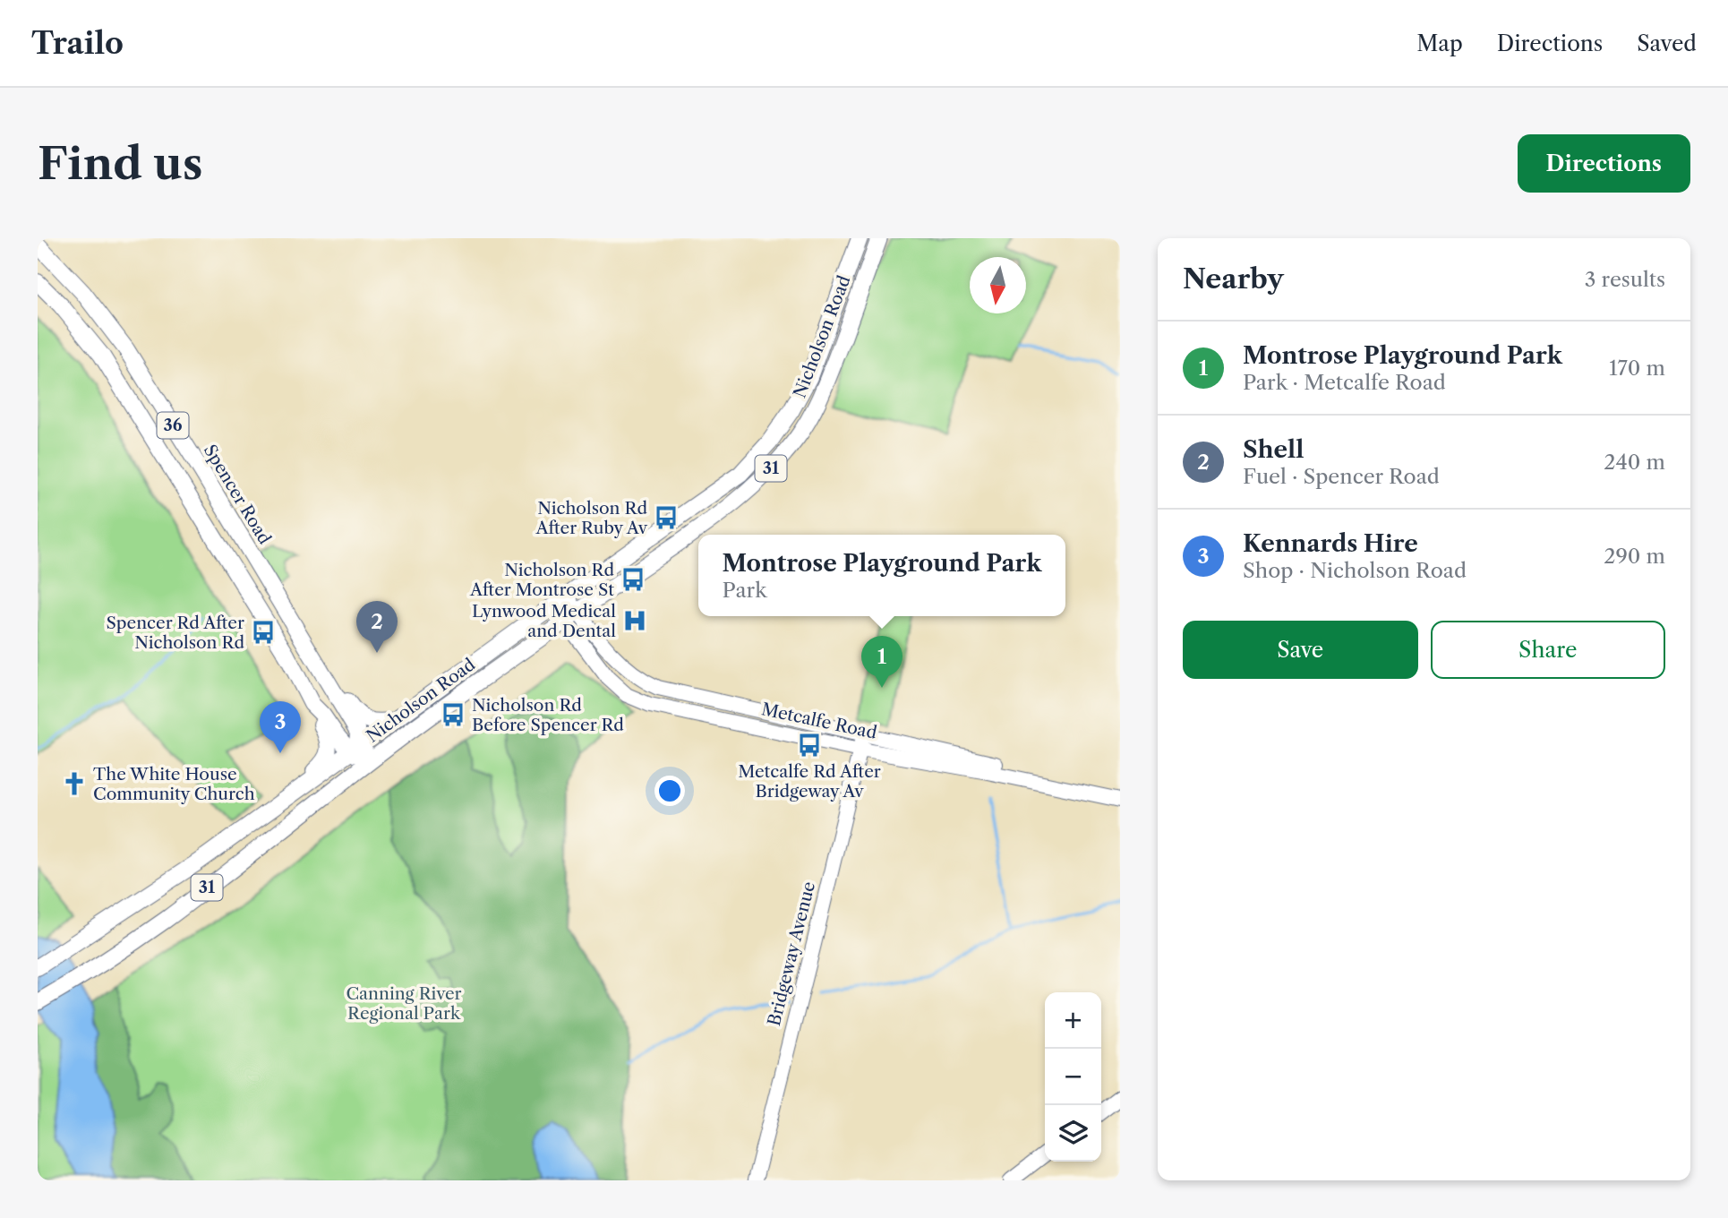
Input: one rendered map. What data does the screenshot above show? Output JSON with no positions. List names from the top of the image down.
{
  "streets": {
    "main road": [
      "Nicholson Road",
      "36",
      "31",
      "Spencer Road",
      "Metcalfe Road",
      "Bridgeway Avenue"
    ]
  },
  "crossings": [
    ["Nicholson Road", "36"],
    ["Nicholson Road", "Spencer Road"],
    ["Nicholson Road", "Metcalfe Road"],
    ["36", "Spencer Road"],
    ["Metcalfe Road", "Bridgeway Avenue"]
  ],
  "parks": ["Canning River Regional Park"],
  "places": {
    "bus stop": [
      "Nicholson Rd After Ruby Av",
      "Nicholson Rd After Montrose St",
      "Spencer Rd After Nicholson Rd",
      "Nicholson Rd Before Spencer Rd",
      "Metcalfe Rd After Bridgeway Av"
    ],
    "hospital": ["Lynwood Medical and Dental"],
    "church": ["The White House Community Church"]
  },
  "north": "bottom",
  "page": {
    "header": "Trailo",
    "nav": ["Map", "Directions", "Saved"],
    "buttons": [
      "Directions",
      ["Save", "Share"]
    ],
    "title": "Find us",
    "heading": ["Nearby", "3 results"],
    "list": [
      {
        "mark": "1",
        "name": "Montrose Playground Park",
        "note": "Park · Metcalfe Road",
        "value": "170 m"
      },
      {
        "mark": "2",
        "name": "Shell",
        "note": "Fuel · Spencer Road",
        "value": "240 m"
      },
      {
        "mark": "3",
        "name": "Kennards Hire",
        "note": "Shop · Nicholson Road",
        "value": "290 m"
      }
    ],
    "popup": ["Montrose Playground Park", "Park"],
    "pins": ["2", "1", "3"],
    "map_buttons": ["+", "−"]
  }
}
